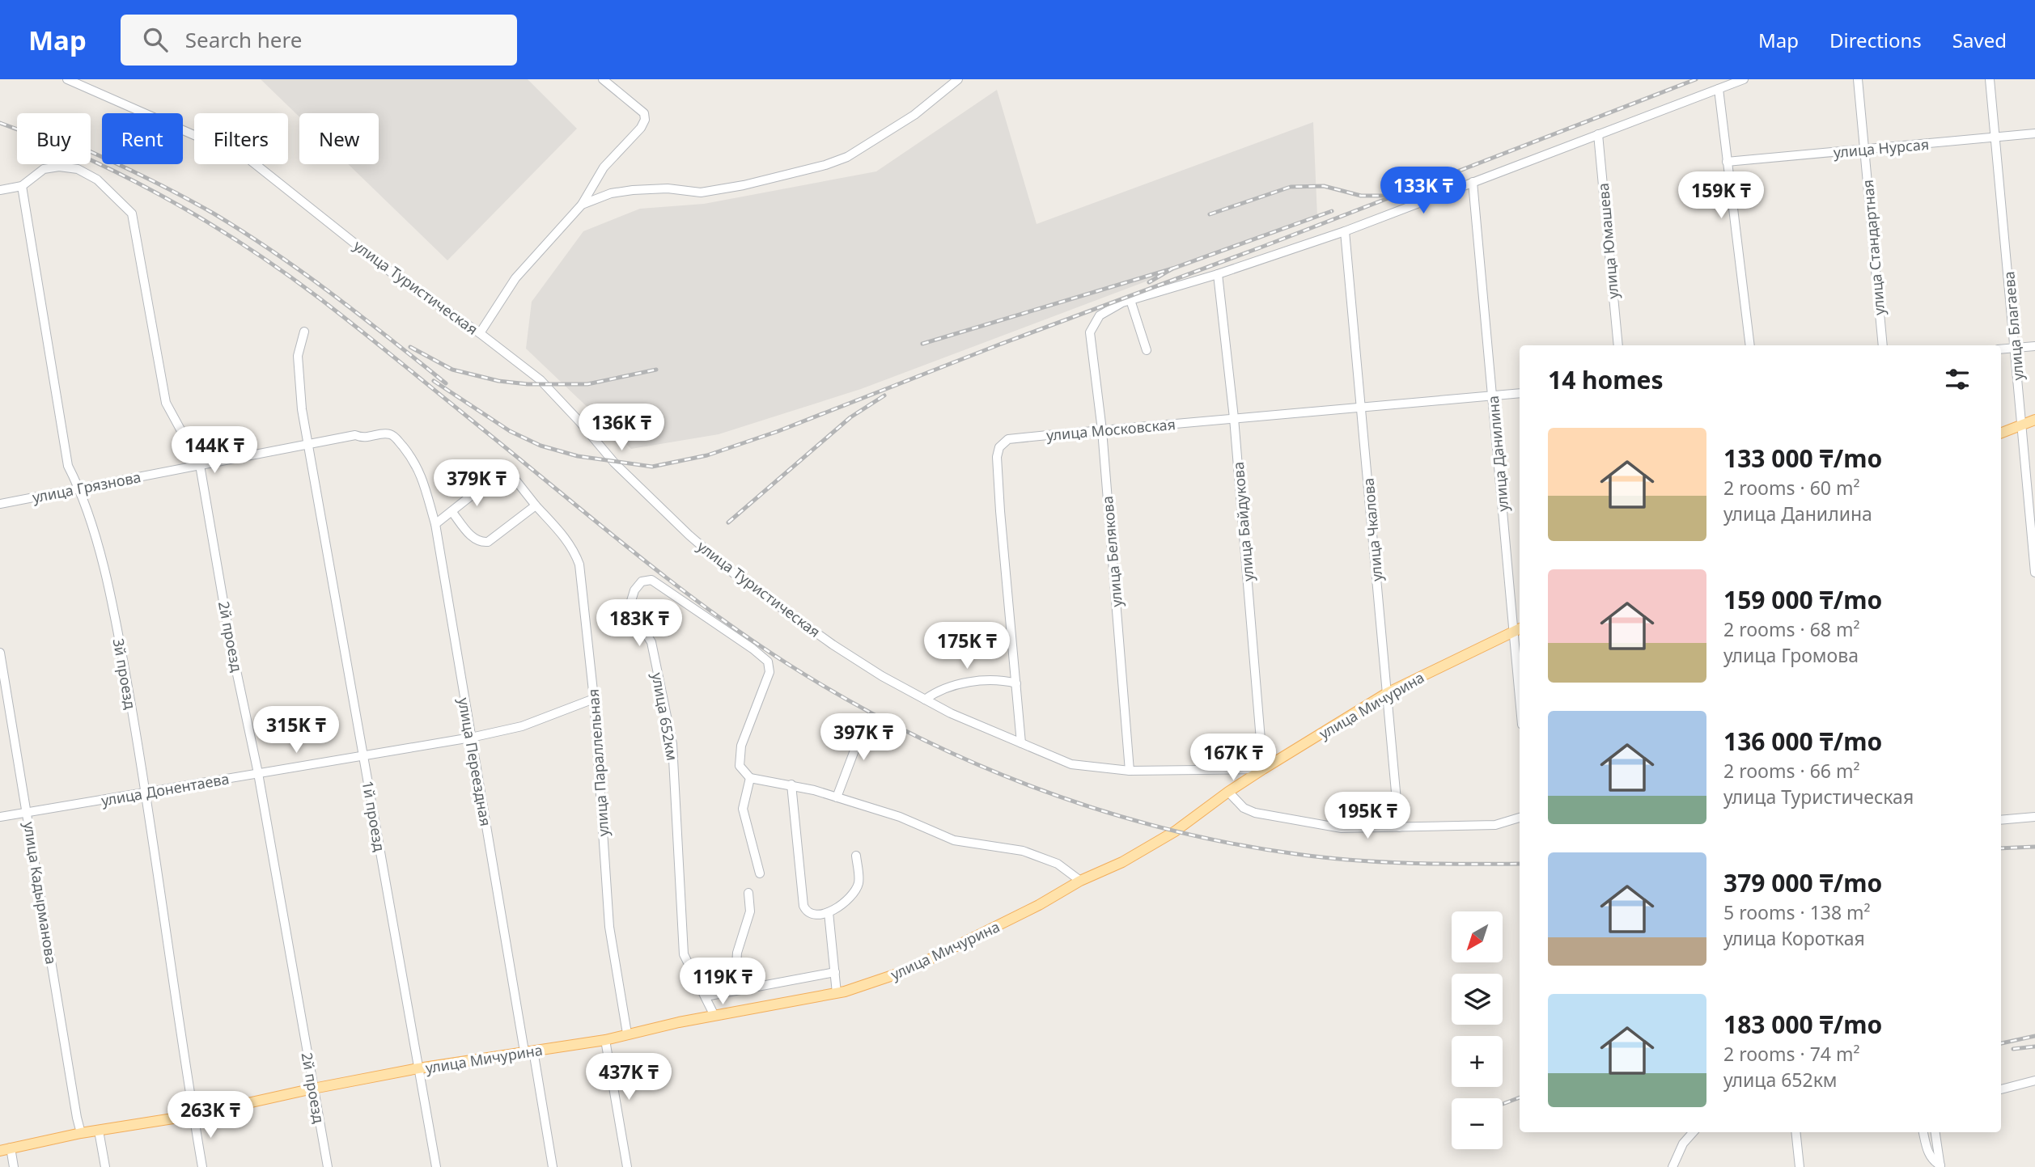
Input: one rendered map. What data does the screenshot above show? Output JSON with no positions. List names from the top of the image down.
{
  "streets": {
    "main road": ["улица Мичурина"],
    "street": [
      "улица Нурсая",
      "улица Юмашева",
      "улица Стандартная",
      "улица Туристическая",
      "улица Благаева",
      "улица Московская",
      "улица Данилина",
      "улица Грязнова",
      "улица Байдукова",
      "улица Чкалова",
      "улица Белякова",
      "2й проезд",
      "3й проезд",
      "улица 652км",
      "улица Переездная",
      "улица Параллельная",
      "улица Донентаева",
      "1й проезд",
      "улица Кадырманова"
    ]
  },
  "crossings": [
    ["улица Нурсая", "улица Стандартная"],
    ["улица Нурсая", "улица Благаева"],
    ["улица Туристическая", "улица Московская"],
    ["улица Туристическая", "улица Байдукова"],
    ["улица Туристическая", "улица Белякова"],
    ["улица Туристическая", "улица Мичурина"],
    ["улица Московская", "улица Данилина"],
    ["улица Московская", "улица Байдукова"],
    ["улица Московская", "улица Чкалова"],
    ["улица Московская", "улица Белякова"],
    ["улица Данилина", "улица Мичурина"],
    ["улица Грязнова", "2й проезд"],
    ["улица Грязнова", "3й проезд"],
    ["улица Грязнова", "улица Переездная"],
    ["улица Грязнова", "1й проезд"],
    ["улица Байдукова", "улица Мичурина"],
    ["улица Чкалова", "улица Мичурина"],
    ["2й проезд", "3й проезд"],
    ["2й проезд", "улица Мичурина"],
    ["2й проезд", "улица Донентаева"],
    ["3й проезд", "улица Мичурина"],
    ["3й проезд", "улица Донентаева"],
    ["улица Мичурина", "улица 652км"],
    ["улица Мичурина", "улица Переездная"],
    ["улица Мичурина", "улица Параллельная"],
    ["улица Мичурина", "1й проезд"],
    ["улица Мичурина", "улица Кадырманова"],
    ["улица Переездная", "улица Донентаева"],
    ["улица Параллельная", "улица Донентаева"],
    ["улица Донентаева", "1й проезд"],
    ["улица Донентаева", "улица Кадырманова"]
  ],
  "north": "bottom left",
  "page": {
    "header": "Map",
    "search": "Search here",
    "nav": ["Map", "Directions", "Saved"],
    "chip": [
      "Buy",
      "Rent",
      "Filters",
      "New"
    ],
    "price": [
      "133K ₸",
      "159K ₸",
      "136K ₸",
      "144K ₸",
      "379K ₸",
      "183K ₸",
      "175K ₸",
      "315K ₸",
      "397K ₸",
      "167K ₸",
      "195K ₸",
      "119K ₸",
      "437K ₸",
      "263K ₸"
    ],
    "heading": "14 homes",
    "list": [
      {
        "name": "133 000 ₸/mo",
        "note": "2 rooms · 60 m² · улица Данилина"
      },
      {
        "name": "159 000 ₸/mo",
        "note": "2 rooms · 68 m² · улица Громова"
      },
      {
        "name": "136 000 ₸/mo",
        "note": "2 rooms · 66 m² · улица Туристическая"
      },
      {
        "name": "379 000 ₸/mo",
        "note": "5 rooms · 138 m² · улица Короткая"
      },
      {
        "name": "183 000 ₸/mo",
        "note": "2 rooms · 74 m² · улица 652км"
      }
    ],
    "map_buttons": ["+", "−"]
  }
}
